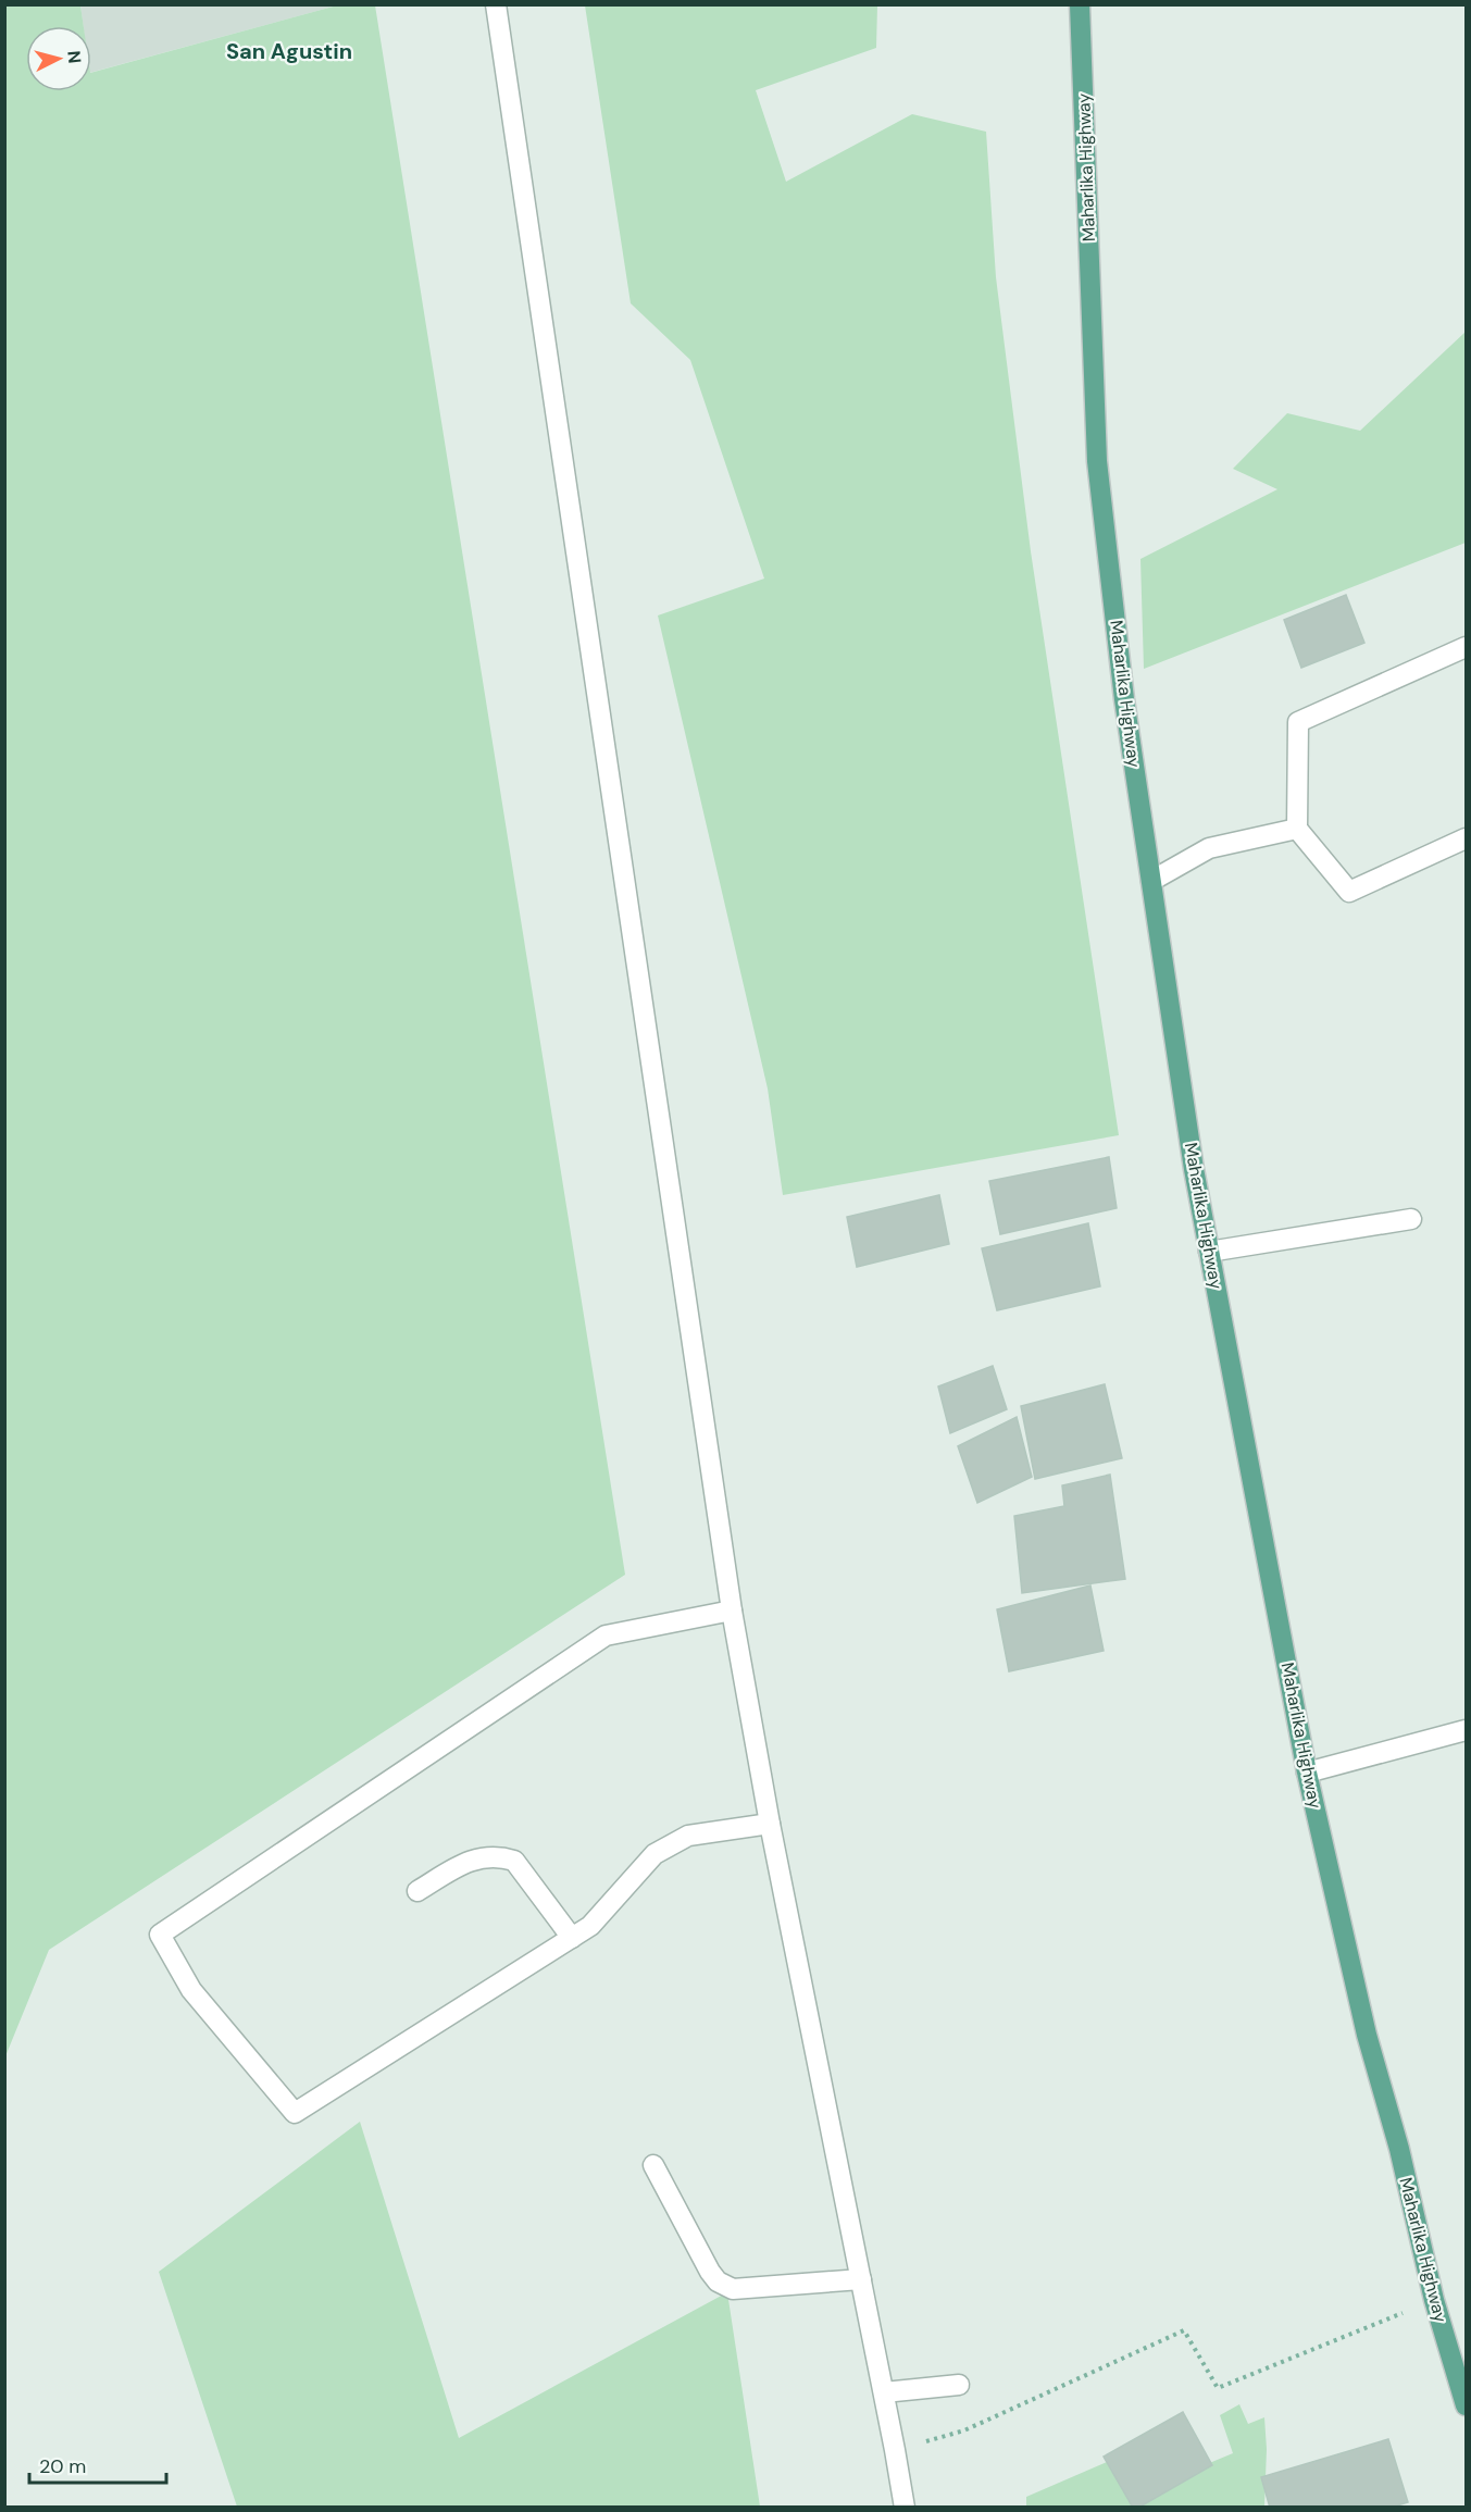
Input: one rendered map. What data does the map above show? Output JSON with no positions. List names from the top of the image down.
{
  "streets": {
    "main road": ["Maharlika Highway"]
  },
  "districts": ["San Agustin"],
  "scale_bar": "20 m",
  "north": "right"
}
